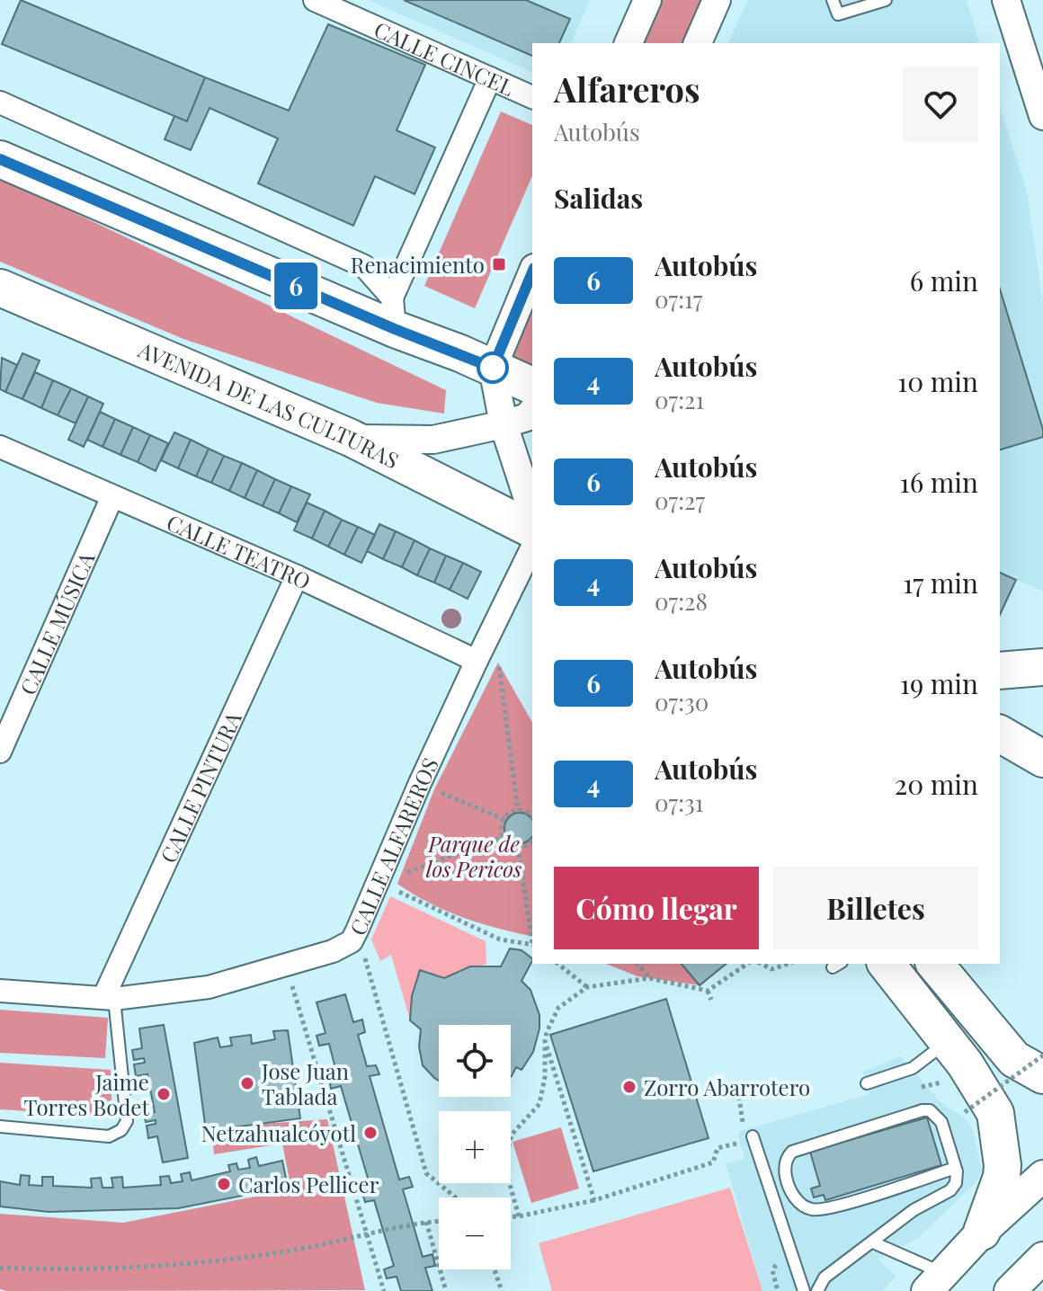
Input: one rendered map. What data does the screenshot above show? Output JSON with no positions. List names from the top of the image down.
{
  "streets": {
    "main road": ["AVENIDA DE LAS CULTURAS"],
    "street": [
      "CALLE CINCEL",
      "CALLE TEATRO",
      "CALLE MÚSICA",
      "CALLE PINTURA",
      "CALLE ALFAREROS"
    ]
  },
  "crossings": [
    ["CALLE TEATRO", "CALLE MÚSICA"],
    ["CALLE TEATRO", "CALLE PINTURA"],
    ["CALLE TEATRO", "CALLE ALFAREROS"],
    ["CALLE PINTURA", "CALLE ALFAREROS"]
  ],
  "parks": ["Parque de los Pericos"],
  "places": {
    "transit": ["Renacimiento"],
    "other": [
      "Jose Juan Tablada",
      "Zorro Abarrotero",
      "Jaime Torres Bodet",
      "Netzahualcóyotl",
      "Carlos Pellicer"
    ]
  },
  "lines": ["bus line 6"],
  "page": {
    "on_map": "6",
    "heading": [
      ["Alfareros", "Autobús"],
      "Salidas"
    ],
    "list": [
      {
        "mark": "6",
        "name": "Autobús",
        "note": "07:17",
        "value": "6 min"
      },
      {
        "mark": "4",
        "name": "Autobús",
        "note": "07:21",
        "value": "10 min"
      },
      {
        "mark": "6",
        "name": "Autobús",
        "note": "07:27",
        "value": "16 min"
      },
      {
        "mark": "4",
        "name": "Autobús",
        "note": "07:28",
        "value": "17 min"
      },
      {
        "mark": "6",
        "name": "Autobús",
        "note": "07:30",
        "value": "19 min"
      },
      {
        "mark": "4",
        "name": "Autobús",
        "note": "07:31",
        "value": "20 min"
      }
    ],
    "buttons": ["Cómo llegar", "Billetes"],
    "map_buttons": ["+", "−"]
  }
}
